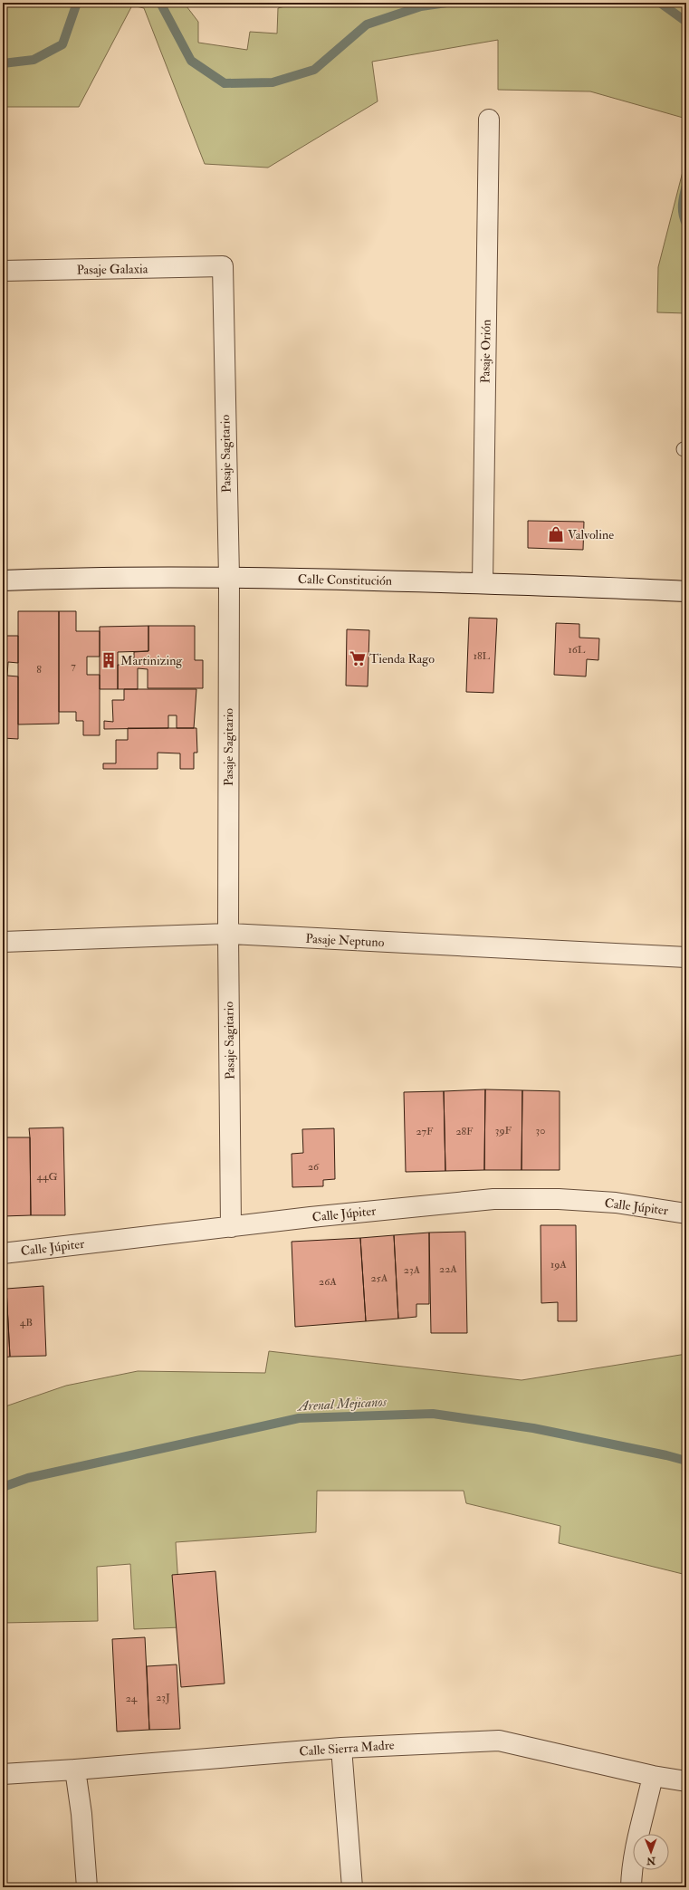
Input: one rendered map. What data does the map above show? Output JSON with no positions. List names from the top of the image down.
{
  "streets": {
    "street": [
      "Pasaje Galaxia",
      "Pasaje Orión",
      "Pasaje Sagitario",
      "Calle Constitución",
      "Pasaje Neptuno",
      "Calle Júpiter",
      "Calle Sierra Madre"
    ]
  },
  "crossings": [
    ["Pasaje Galaxia", "Pasaje Sagitario"],
    ["Pasaje Orión", "Calle Constitución"],
    ["Pasaje Sagitario", "Calle Constitución"],
    ["Pasaje Sagitario", "Pasaje Neptuno"],
    ["Pasaje Sagitario", "Calle Júpiter"]
  ],
  "water": ["Arenal Mejicanos"],
  "places": {
    "shop": ["Valvoline"],
    "supermarket": ["Tienda Rago"],
    "building": ["Martinizing"]
  },
  "house_numbers": [
    "16L",
    "18L",
    "7",
    "8",
    "39F",
    "30",
    "27F",
    "28F",
    "26",
    "44G",
    "19A",
    "22A",
    "23A",
    "25A",
    "26A",
    "4B",
    "23J",
    "24"
  ],
  "north": "bottom"
}
